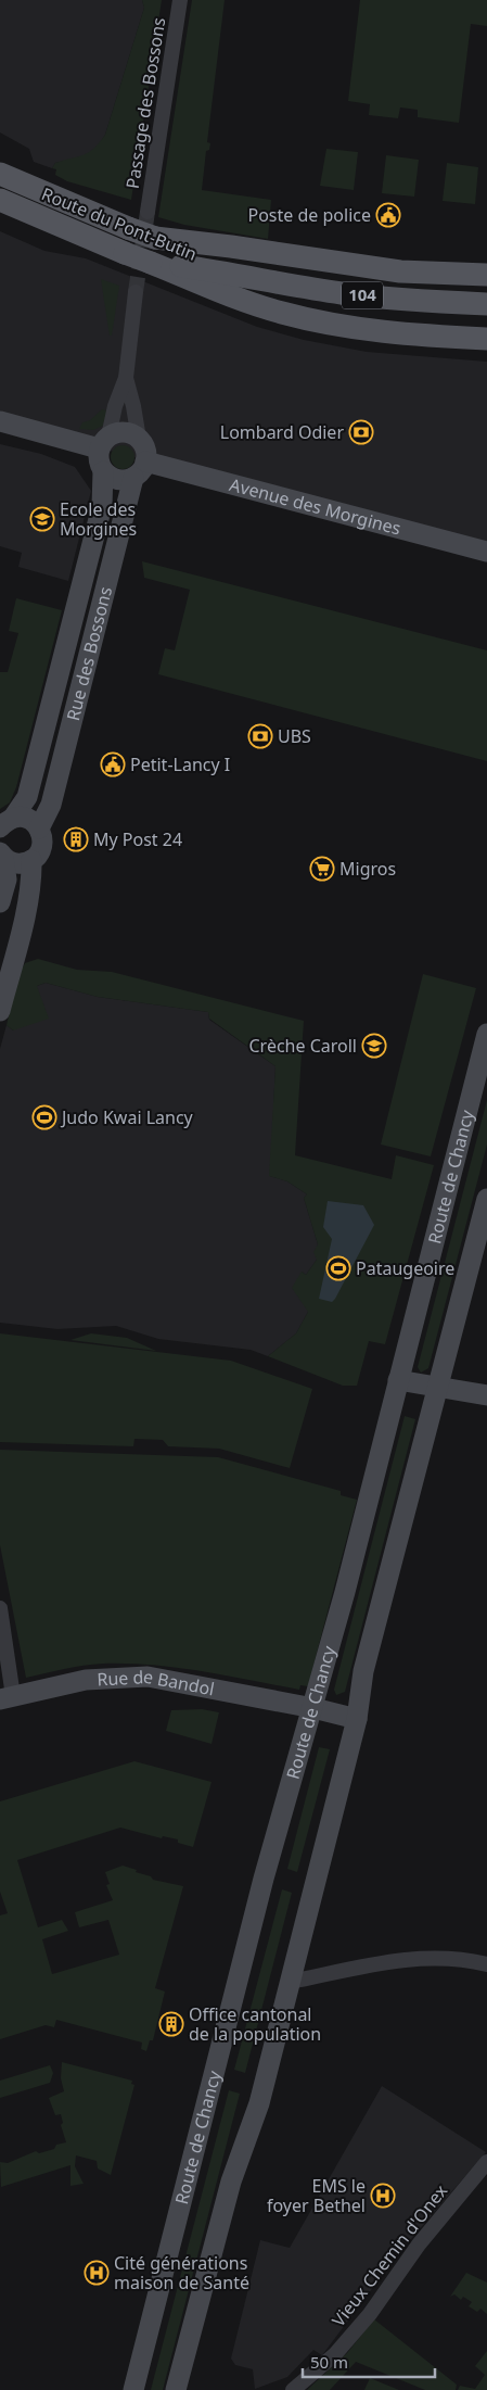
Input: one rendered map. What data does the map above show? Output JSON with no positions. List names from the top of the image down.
{
  "streets": {
    "main road": [
      "Route du Pont-Butin",
      "104",
      "Avenue des Morgines",
      "Rue des Bossons",
      "Route de Chancy",
      "Rue de Bandol"
    ],
    "street": ["Passage des Bossons", "Vieux Chemin d'Onex"]
  },
  "crossings": [
    ["Avenue des Morgines", "Rue des Bossons"],
    ["Route de Chancy", "Rue de Bandol"]
  ],
  "places": {
    "public building": ["Poste de police", "Petit-Lancy I"],
    "bank": ["Lombard Odier", "UBS"],
    "school or university": ["Ecole des Morgines", "Crèche Caroll"],
    "building": ["My Post 24", "Office cantonal de la population"],
    "supermarket": ["Migros"],
    "sports": ["Judo Kwai Lancy", "Pataugeoire"],
    "hospital": ["EMS le foyer Bethel", "Cité générations maison de Santé"]
  },
  "scale_bar": "50 m"
}
